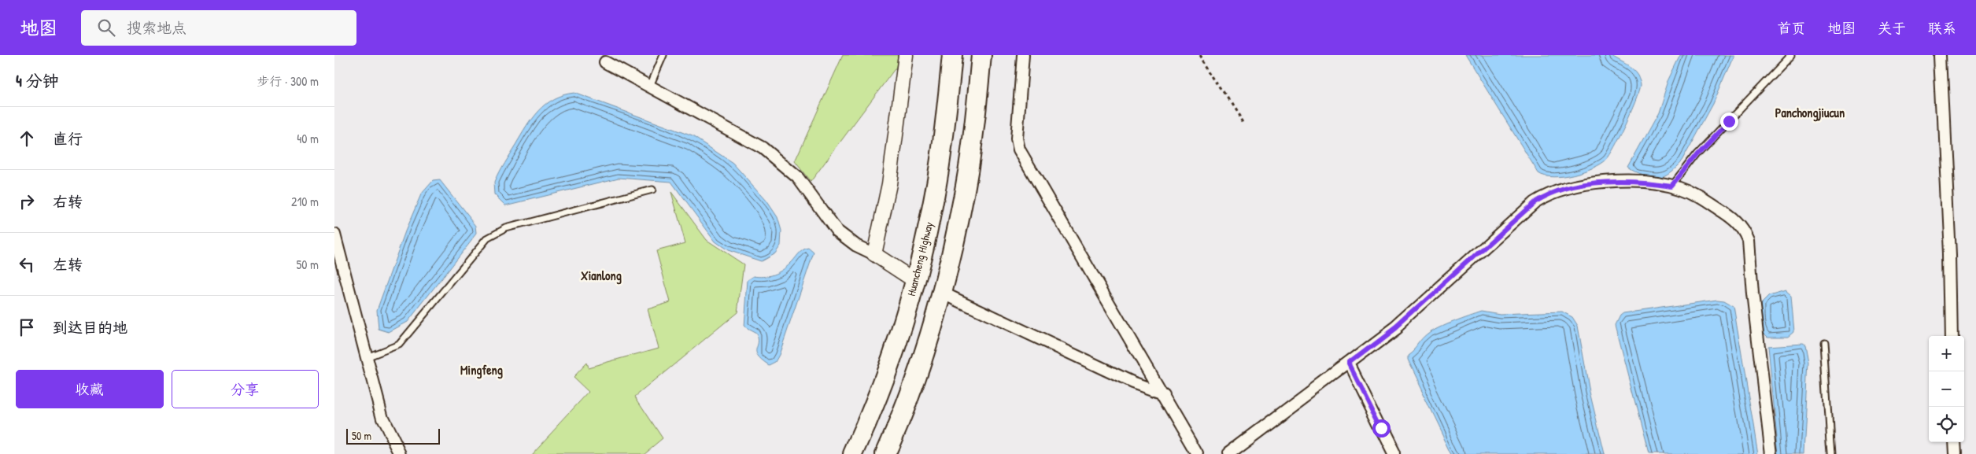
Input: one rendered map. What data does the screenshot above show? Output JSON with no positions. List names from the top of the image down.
{
  "streets": {
    "highway": ["Huancheng Highway"]
  },
  "districts": ["Panchongjiucun", "Xianlong", "Mingfeng"],
  "scale_bar": "50 m",
  "page": {
    "header": "地图",
    "search": "搜索地点",
    "nav": [
      "首页",
      "地图",
      "关于",
      "联系"
    ],
    "heading": ["4 分钟", "步行 · 300 m"],
    "list": [
      ["直行", "40 m"],
      ["右转", "210 m"],
      ["左转", "50 m"],
      "到达目的地"
    ],
    "map_buttons": ["+", "−"],
    "buttons": ["收藏", "分享"],
    "scale": "50 m"
  }
}
